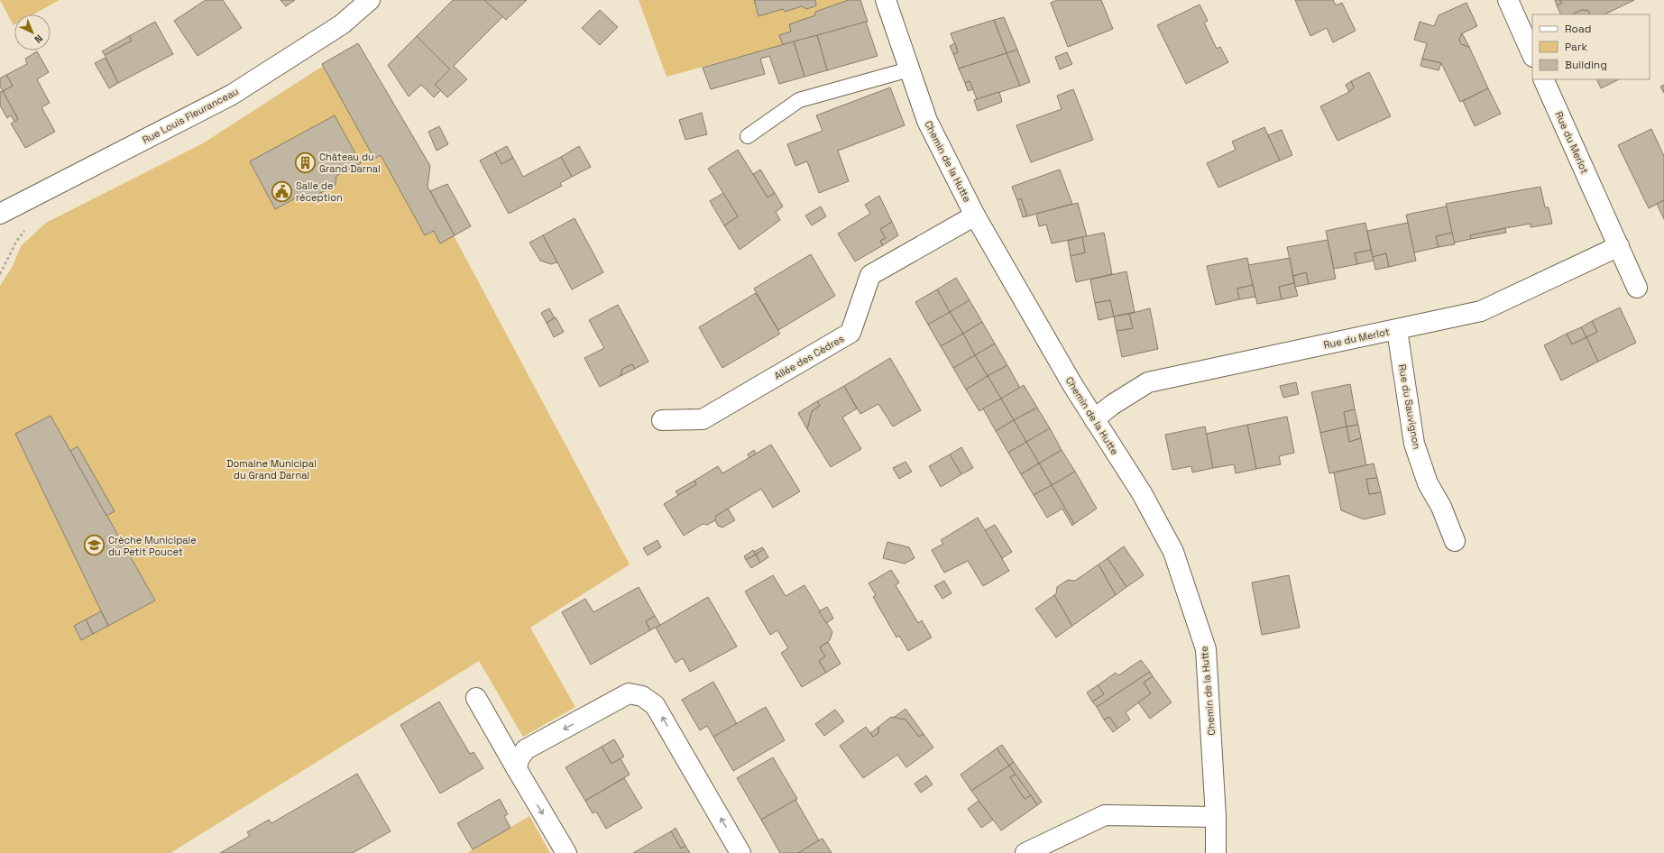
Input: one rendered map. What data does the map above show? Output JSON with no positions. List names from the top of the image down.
{
  "streets": {
    "street": [
      "Rue Louis Fleuranceau",
      "Rue du Merlot",
      "Chemin de la Hutte",
      "Allée des Cèdres",
      "Rue du Sauvignon"
    ]
  },
  "crossings": [
    ["Rue du Merlot", "Chemin de la Hutte"],
    ["Rue du Merlot", "Rue du Sauvignon"],
    ["Chemin de la Hutte", "Allée des Cèdres"]
  ],
  "parks": ["Domaine Municipal du Grand Darnal"],
  "places": {
    "building": ["Château du Grand Darnal"],
    "public building": ["Salle de réception"],
    "school or university": ["Crèche Municipale du Petit Poucet"]
  },
  "legend": ["Road", "Park", "Building"],
  "north": "bottom right"
}
